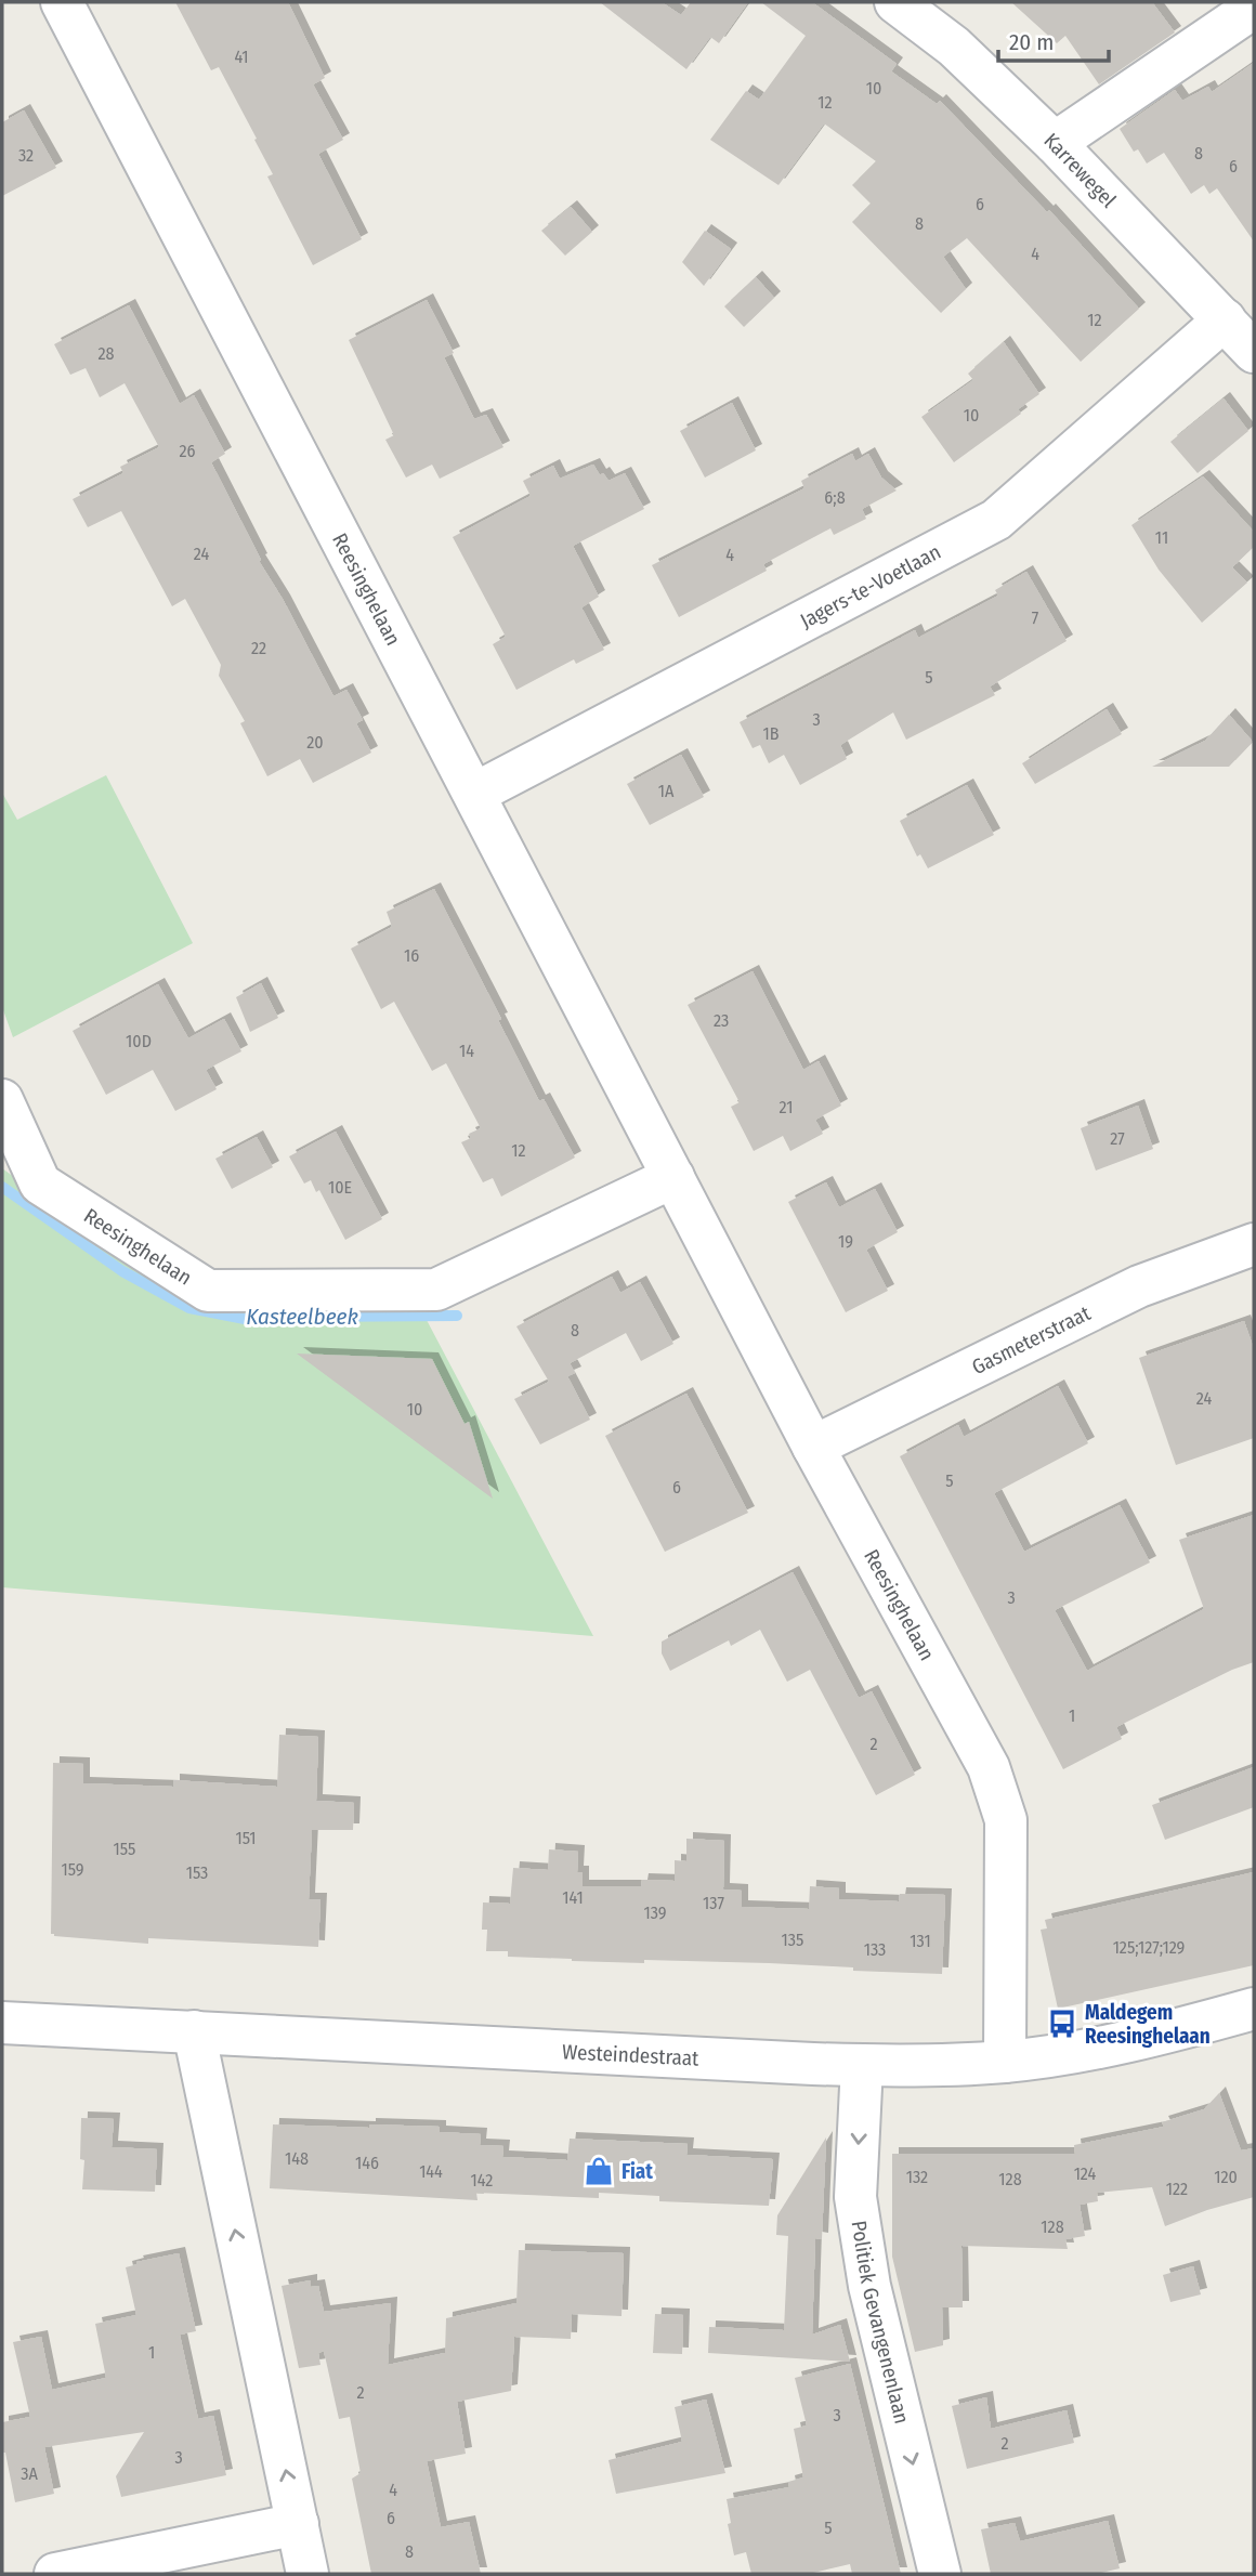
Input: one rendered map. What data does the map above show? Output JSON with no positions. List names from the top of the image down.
{
  "streets": {
    "street": [
      "Karrewegel",
      "Jagers-te-Voetlaan",
      "Reesinghelaan",
      "Gasmeterstraat",
      "Westeindestraat",
      "Politiek Gevangenenlaan"
    ]
  },
  "crossings": [
    ["Karrewegel", "Jagers-te-Voetlaan"],
    ["Jagers-te-Voetlaan", "Reesinghelaan"],
    ["Reesinghelaan", "Gasmeterstraat"],
    ["Reesinghelaan", "Westeindestraat"],
    ["Westeindestraat", "Politiek Gevangenenlaan"]
  ],
  "one_way": ["Politiek Gevangenenlaan"],
  "water": ["Kasteelbeek"],
  "places": {
    "bus stop": ["Maldegem Reesinghelaan"],
    "shop": ["Fiat"]
  },
  "house_numbers": [
    "41",
    "10",
    "12",
    "8",
    "32",
    "6",
    "6",
    "8",
    "4",
    "12",
    "28",
    "10",
    "26",
    "6;8",
    "11",
    "24",
    "4",
    "7",
    "22",
    "5",
    "3",
    "1B",
    "20",
    "1A",
    "16",
    "23",
    "10D",
    "14",
    "21",
    "27",
    "12",
    "10E",
    "19",
    "8",
    "24",
    "10",
    "5",
    "6",
    "3",
    "1",
    "2",
    "151",
    "155",
    "159",
    "153",
    "141",
    "137",
    "139",
    "135",
    "131",
    "125;127;129",
    "133",
    "148",
    "146",
    "144",
    "124",
    "132",
    "120",
    "128",
    "142",
    "122",
    "128",
    "1",
    "2",
    "3",
    "2",
    "3",
    "3A",
    "4",
    "6",
    "5",
    "8"
  ],
  "scale_bar": "20 m"
}
